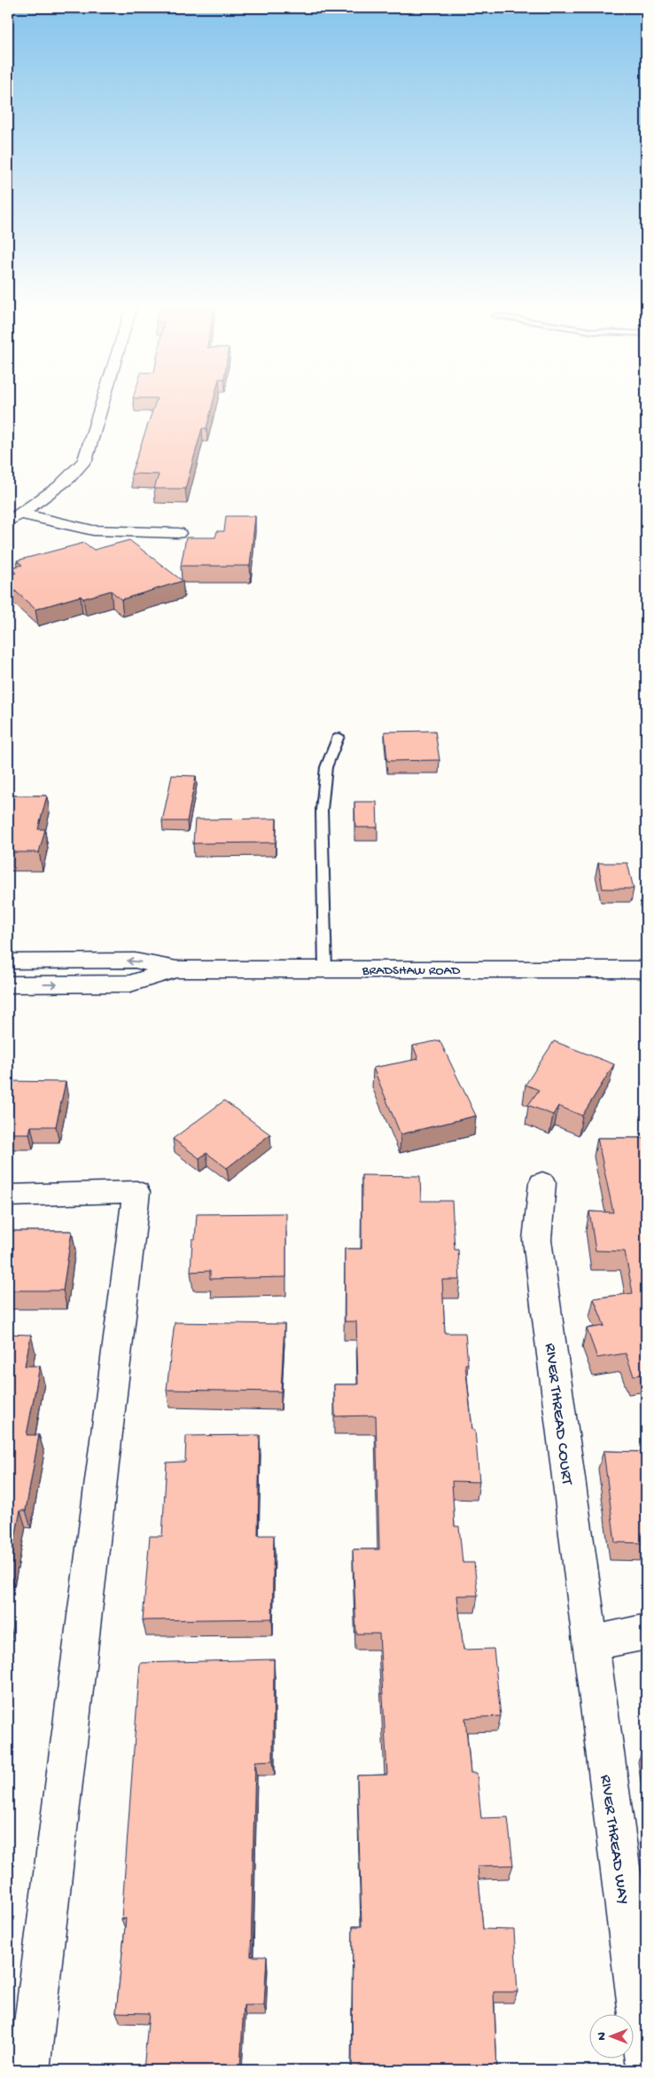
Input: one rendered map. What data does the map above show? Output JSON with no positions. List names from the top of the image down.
{
  "streets": {
    "street": ["BRADSHAW ROAD", "RIVER THREAD COURT", "RIVER THREAD WAY"]
  },
  "crossings": [
    ["RIVER THREAD COURT", "RIVER THREAD WAY"]
  ],
  "north": "left"
}
